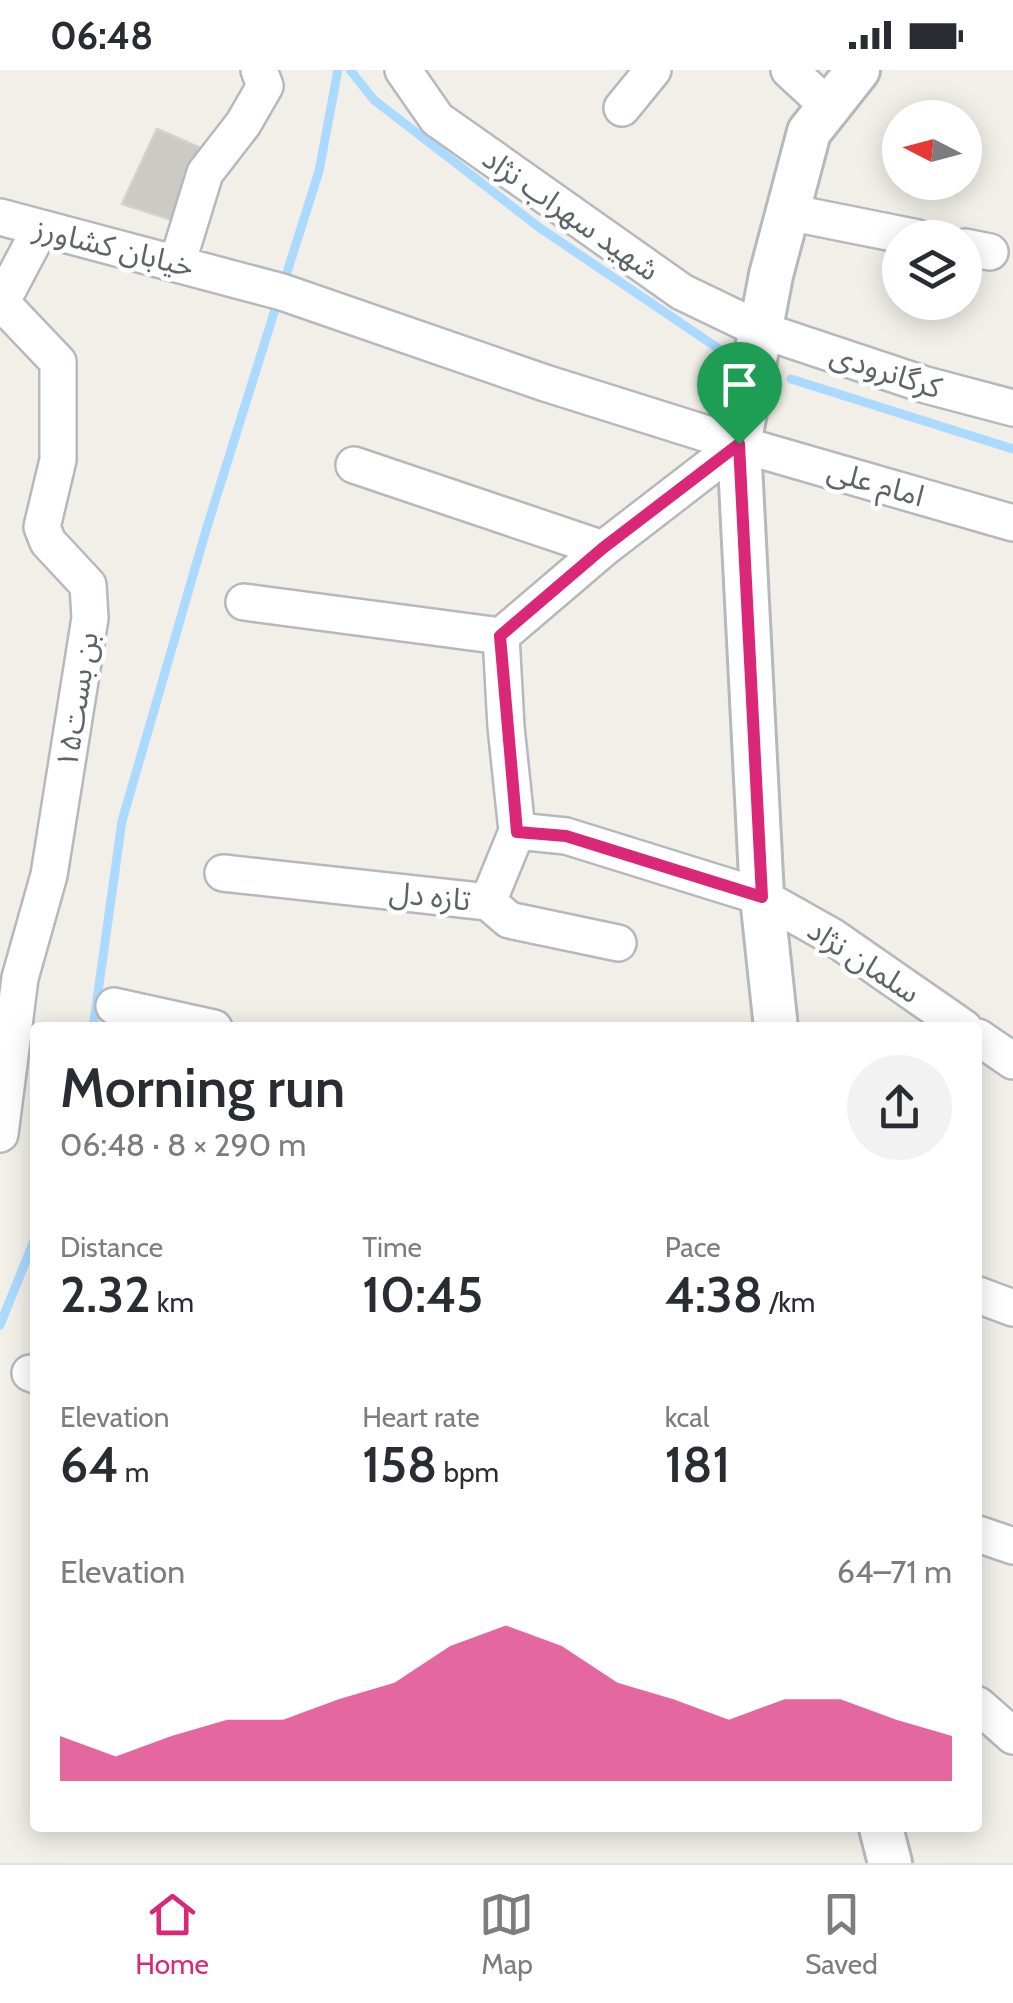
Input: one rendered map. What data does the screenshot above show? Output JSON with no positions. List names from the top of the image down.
{
  "streets": {
    "street": [
      "شهید سهراب نژاد",
      "خیابان کشاورز",
      "کرگانرودی",
      "امام علی",
      "بن بست۱۵",
      "تازه دل",
      "سلمان نژاد"
    ]
  },
  "crossings": [
    ["شهید سهراب نژاد", "کرگانرودی"],
    ["خیابان کشاورز", "امام علی"]
  ],
  "north": "left",
  "page": {
    "status": "06:48",
    "heading": ["Morning run", "06:48 · 8 × 290 m"],
    "stats": [
      ["Distance", "2.32 km"],
      ["Time", "10:45"],
      ["Pace", "4:38 /km"],
      ["Elevation", "64 m"],
      ["Heart rate", "158 bpm"],
      ["kcal", "181"]
    ],
    "chart": ["Elevation", "64–71 m"],
    "tabs": ["Home", "Map", "Saved"]
  }
}
